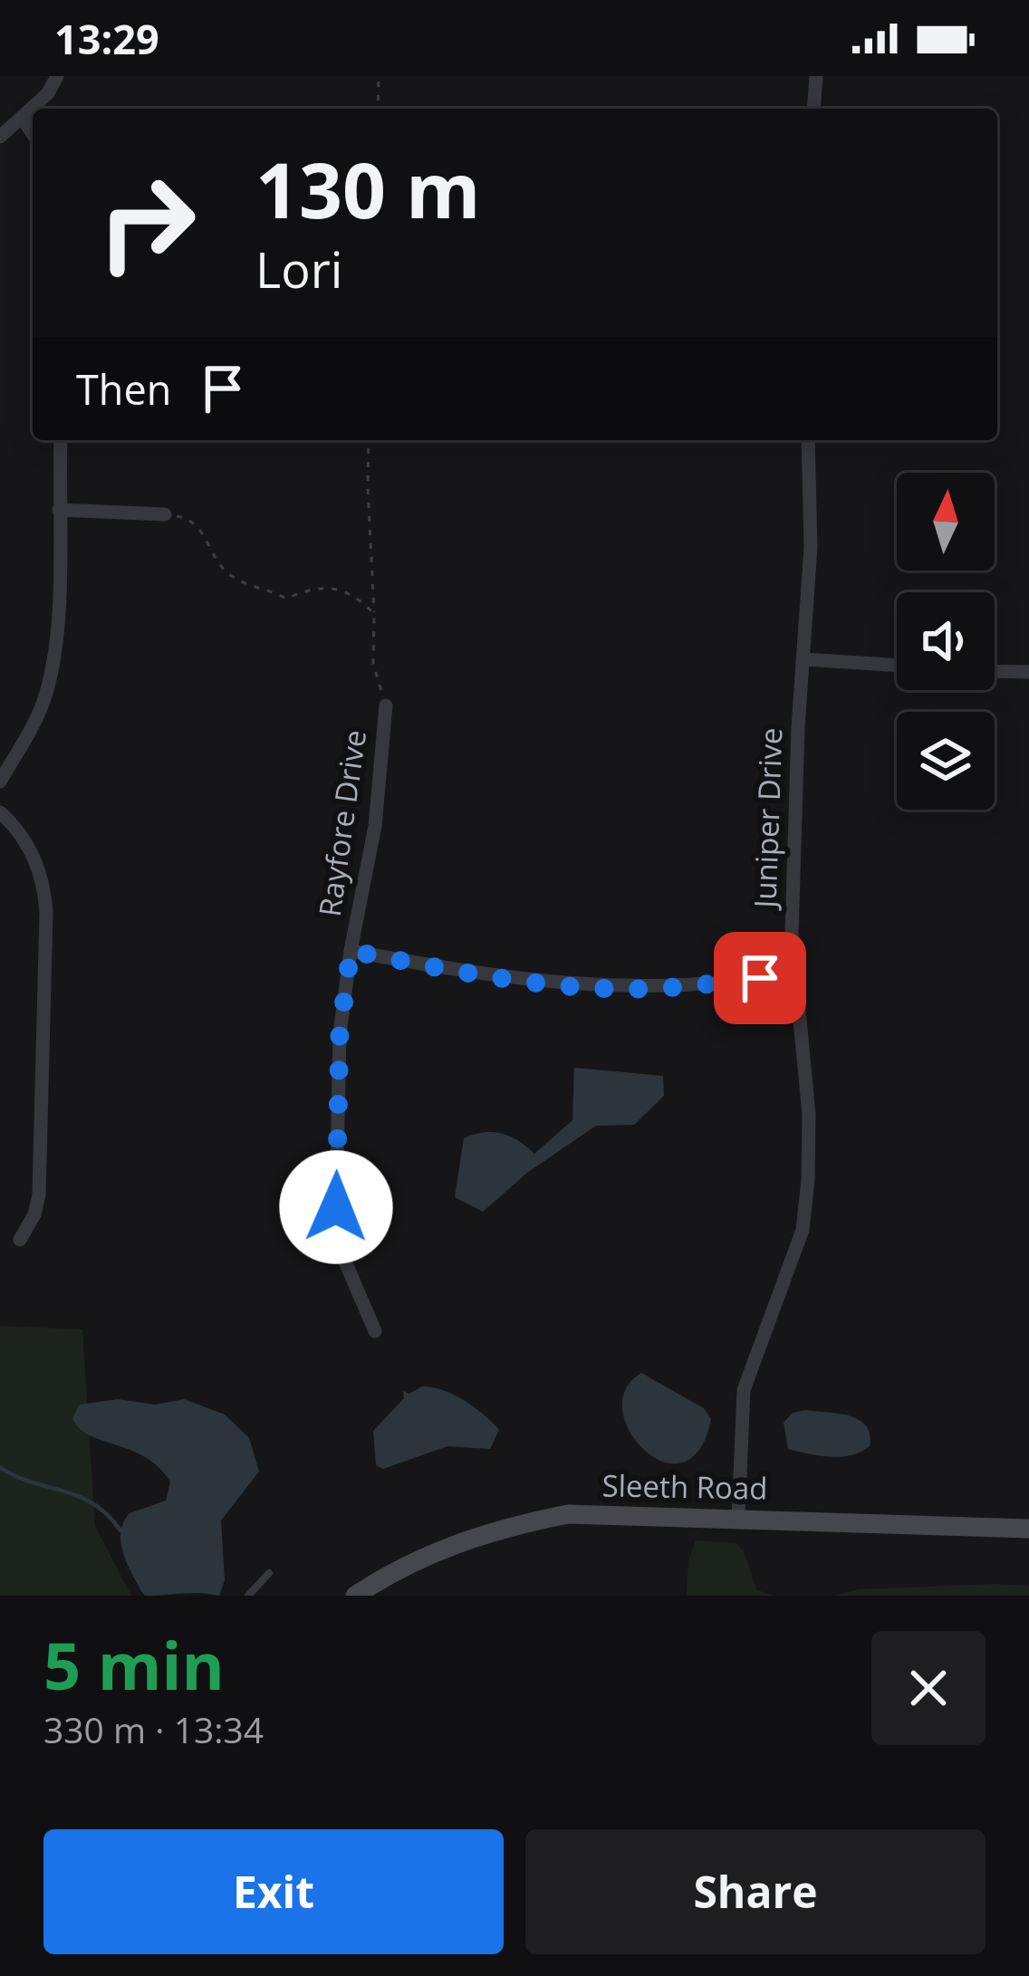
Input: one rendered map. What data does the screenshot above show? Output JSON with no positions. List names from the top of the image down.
{
  "streets": {
    "street": ["Juniper Drive", "Rayfore Drive", "Sleeth Road"]
  },
  "crossings": [
    ["Juniper Drive", "Sleeth Road"]
  ],
  "north": "top",
  "page": {
    "status": "13:29",
    "turn": ["130 m", "Lori"],
    "then": "Then",
    "heading": ["5 min", "330 m · 13:34"],
    "buttons": ["Exit", "Share"]
  }
}
